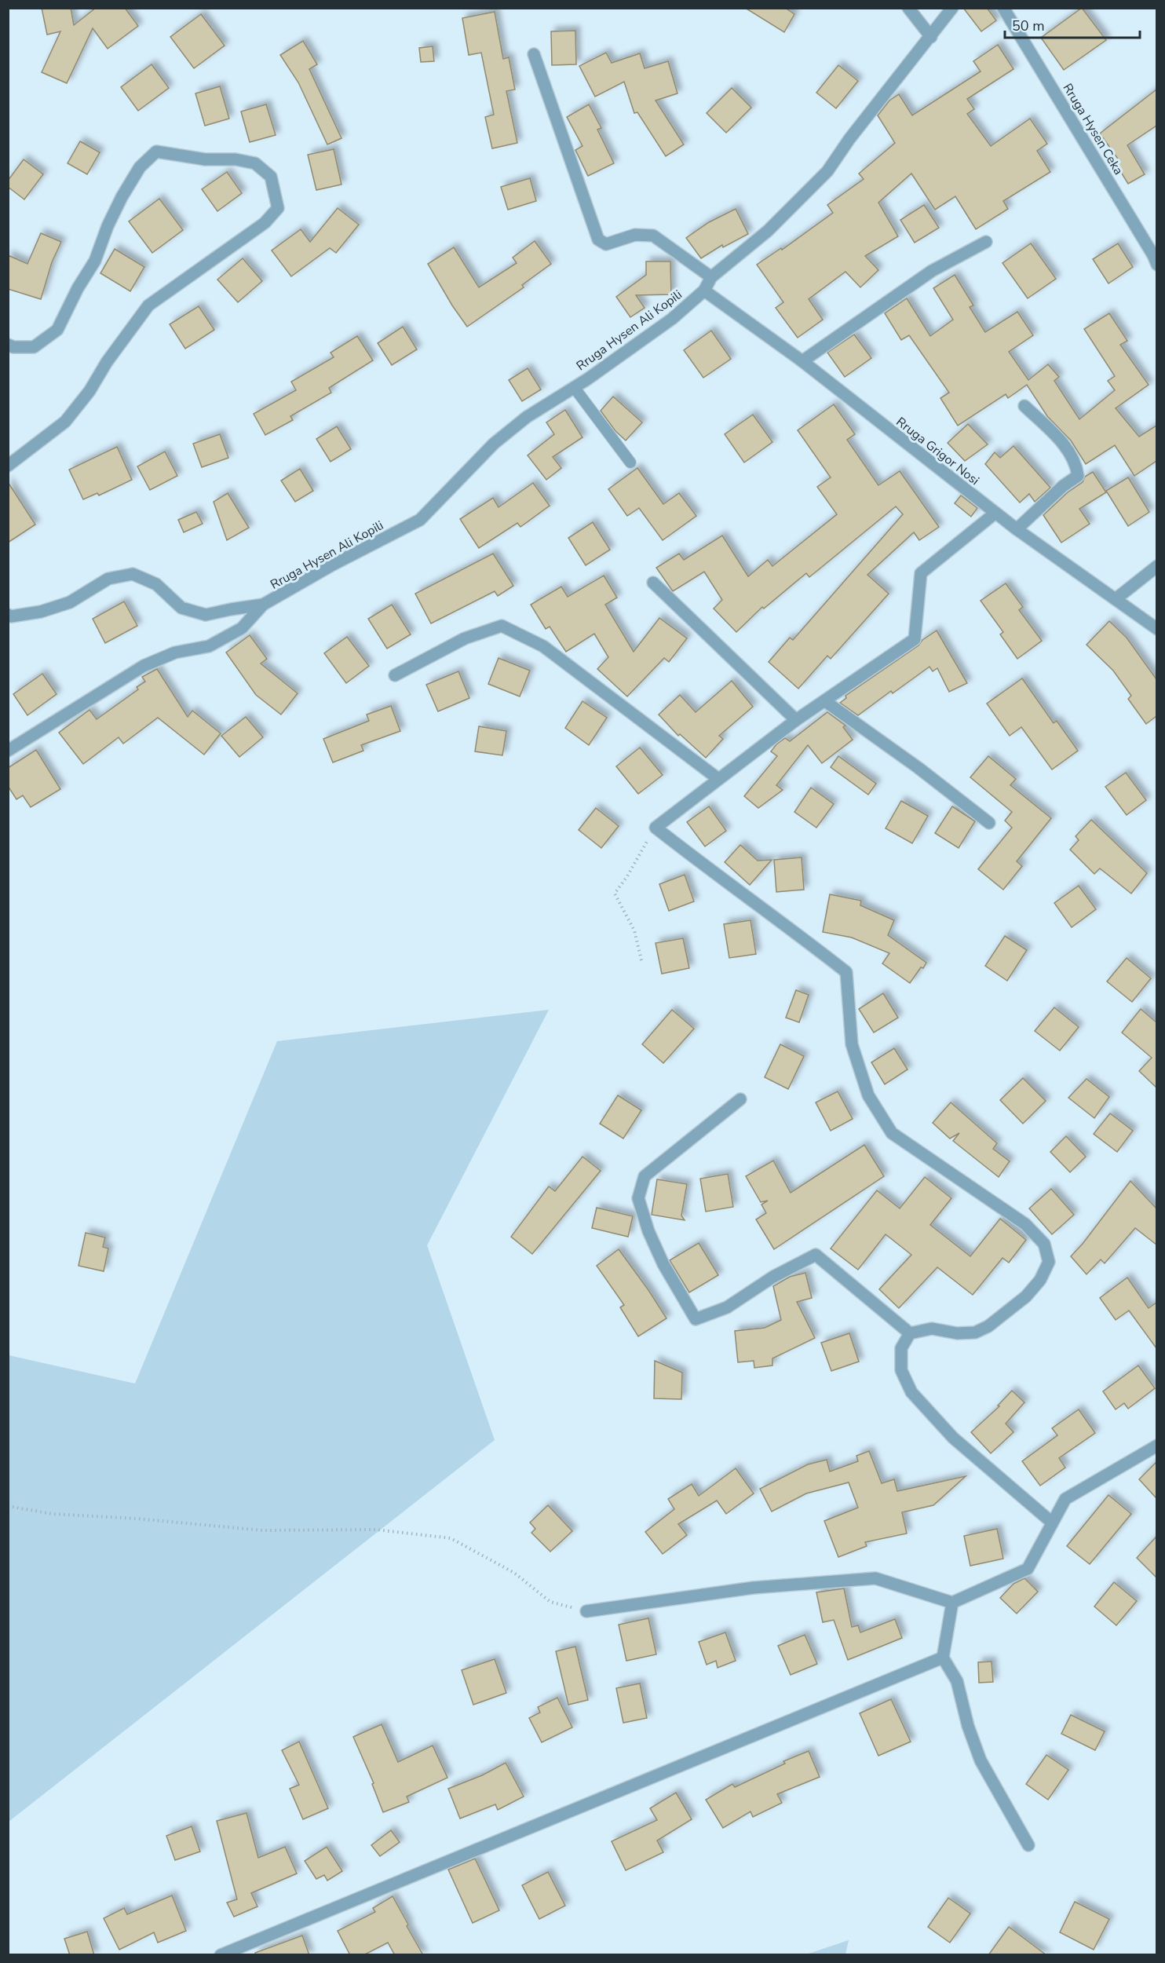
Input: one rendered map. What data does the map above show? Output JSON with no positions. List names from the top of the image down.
{
  "streets": {
    "street": ["Rruga Hysen Ceka", "Rruga Hysen Ali Kopili", "Rruga Grigor Nosi"]
  },
  "crossings": [
    ["Rruga Hysen Ali Kopili", "Rruga Grigor Nosi"]
  ],
  "scale_bar": "50 m"
}
